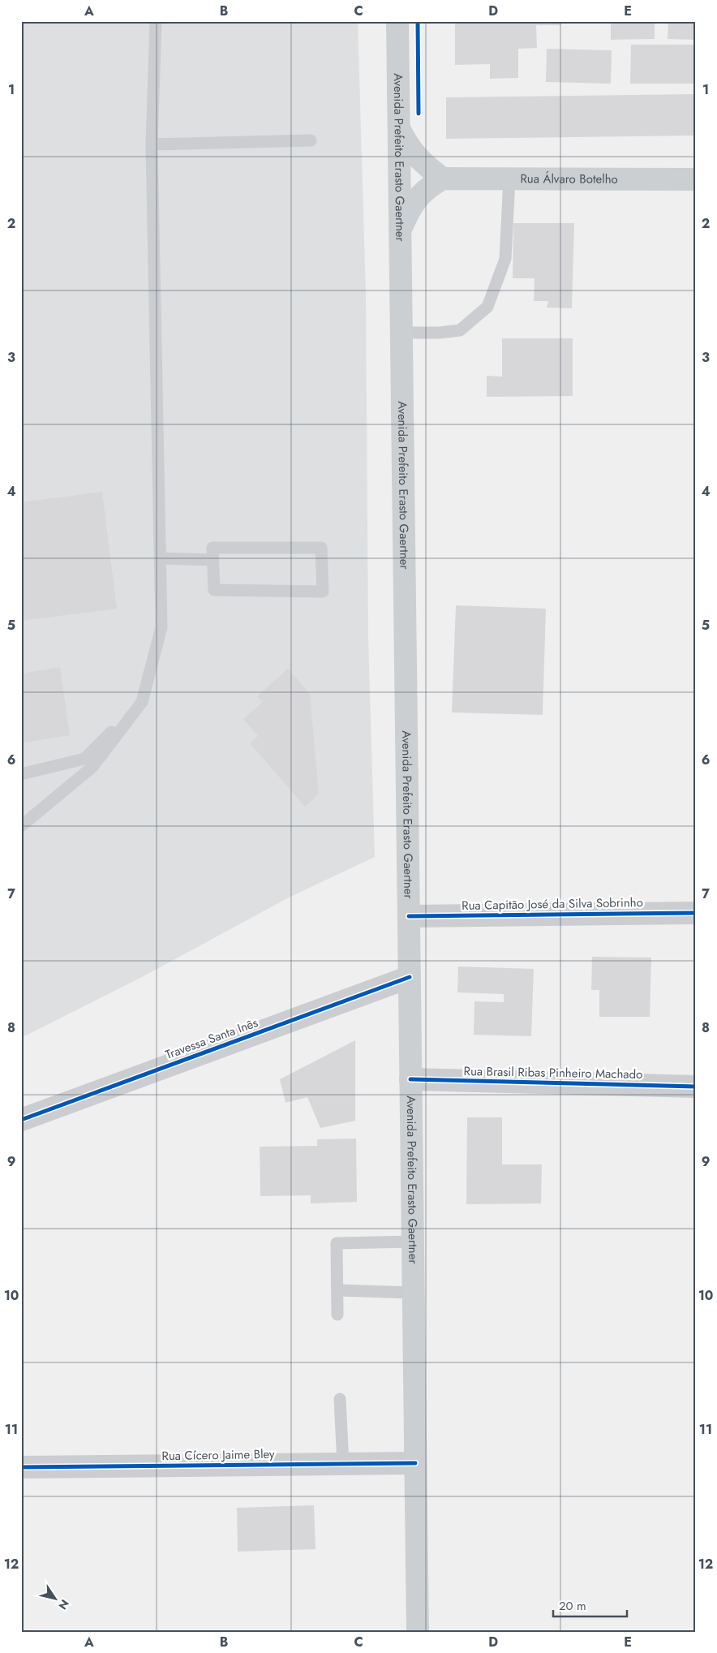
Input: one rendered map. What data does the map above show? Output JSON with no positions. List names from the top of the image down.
{
  "streets": {
    "main road": ["Avenida Prefeito Erasto Gaertner", "Rua Álvaro Botelho"],
    "street": [
      "Rua Capitão José da Silva Sobrinho",
      "Travessa Santa Inês",
      "Rua Brasil Ribas Pinheiro Machado",
      "Rua Cícero Jaime Bley"
    ]
  },
  "crossings": [
    ["Avenida Prefeito Erasto Gaertner", "Rua Capitão José da Silva Sobrinho"],
    ["Avenida Prefeito Erasto Gaertner", "Travessa Santa Inês"],
    ["Avenida Prefeito Erasto Gaertner", "Rua Brasil Ribas Pinheiro Machado"],
    ["Avenida Prefeito Erasto Gaertner", "Rua Cícero Jaime Bley"]
  ],
  "scale_bar": "20 m",
  "north": "bottom right",
  "grid": {
    "columns": [
      "A",
      "B",
      "C",
      "D",
      "E"
    ],
    "rows": [
      "1",
      "2",
      "3",
      "4",
      "5",
      "6",
      "7",
      "8",
      "9",
      "10",
      "11",
      "12"
    ]
  }
}
